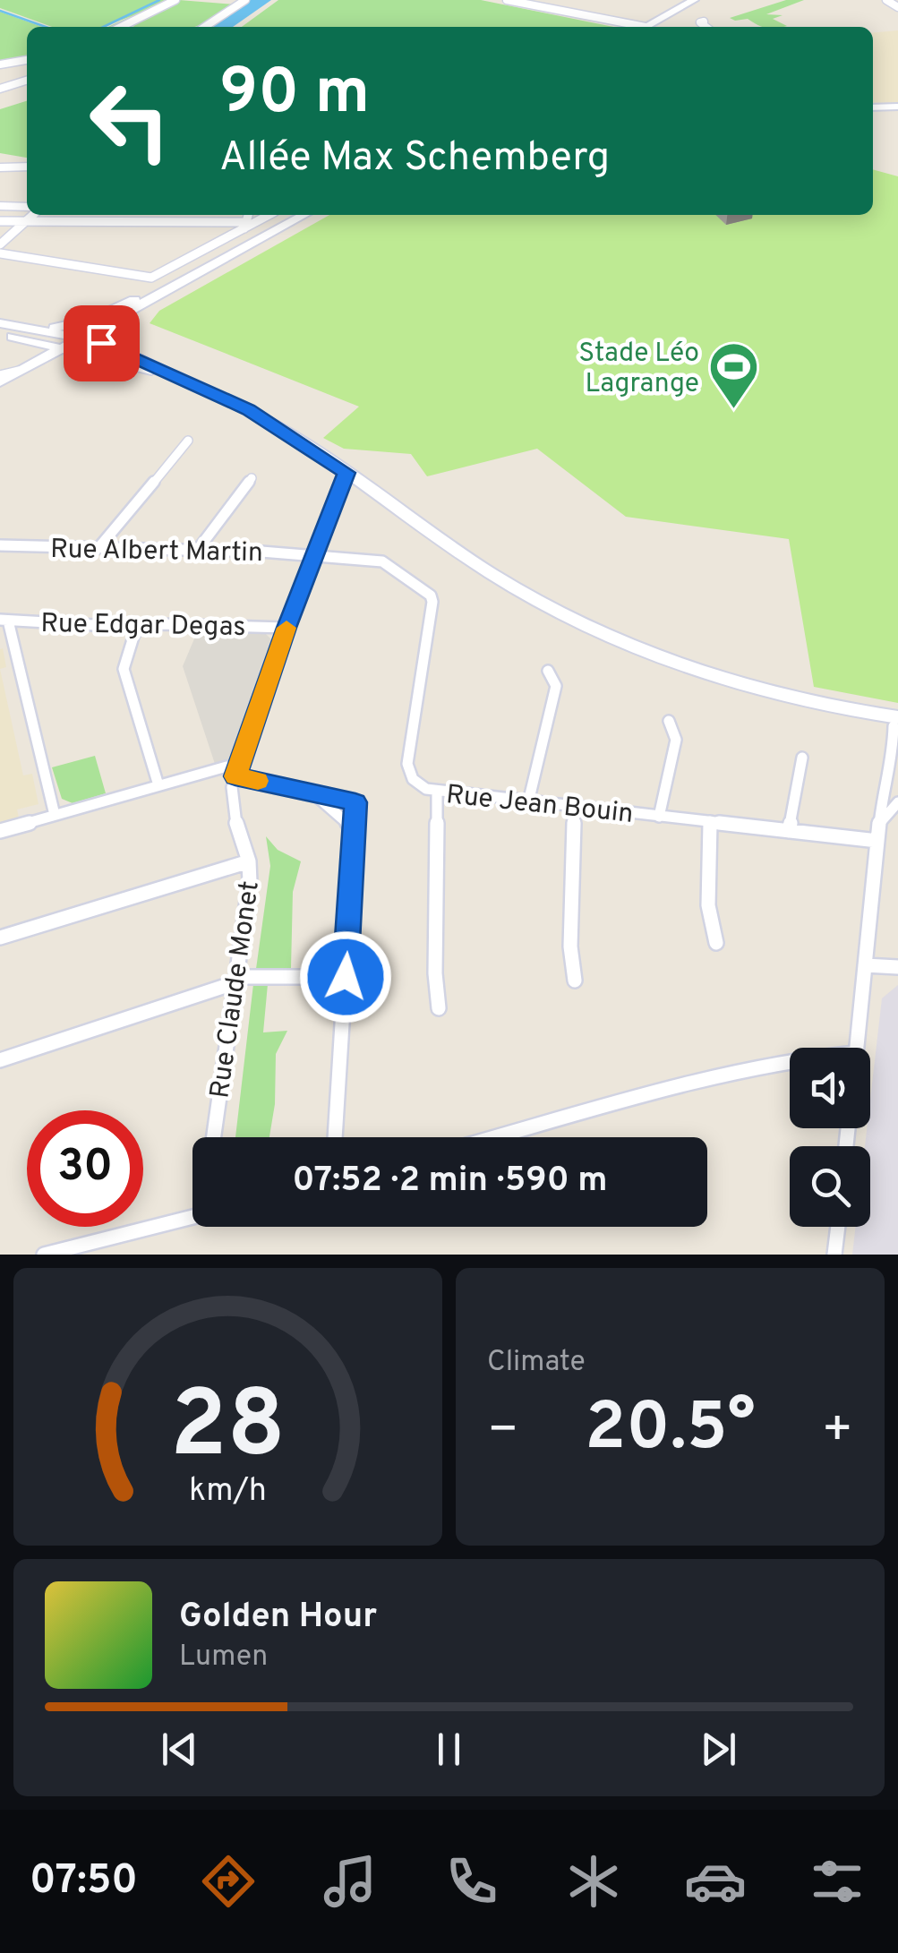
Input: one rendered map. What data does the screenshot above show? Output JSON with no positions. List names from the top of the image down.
{
  "streets": {
    "street": [
      "Rue Albert Martin",
      "Rue Edgar Degas",
      "Rue Jean Bouin",
      "Rue Claude Monet"
    ]
  },
  "crossings": [
    ["Rue Albert Martin", "Rue Jean Bouin"],
    ["Rue Albert Martin", "Rue Claude Monet"],
    ["Rue Edgar Degas", "Rue Claude Monet"],
    ["Rue Jean Bouin", "Rue Claude Monet"]
  ],
  "places": {
    "sports": ["Stade Léo Lagrange"]
  },
  "page": {
    "turn": ["90 m", "Allée Max Schemberg"],
    "limit": "30",
    "trip": "07:52 · 2 min · 590 m",
    "tile": "Climate",
    "heat": ["−", "20.5°", "+"],
    "song": ["Golden Hour", "Lumen"],
    "tabs": "07:50",
    "gauge": ["28", "km/h"]
  }
}
